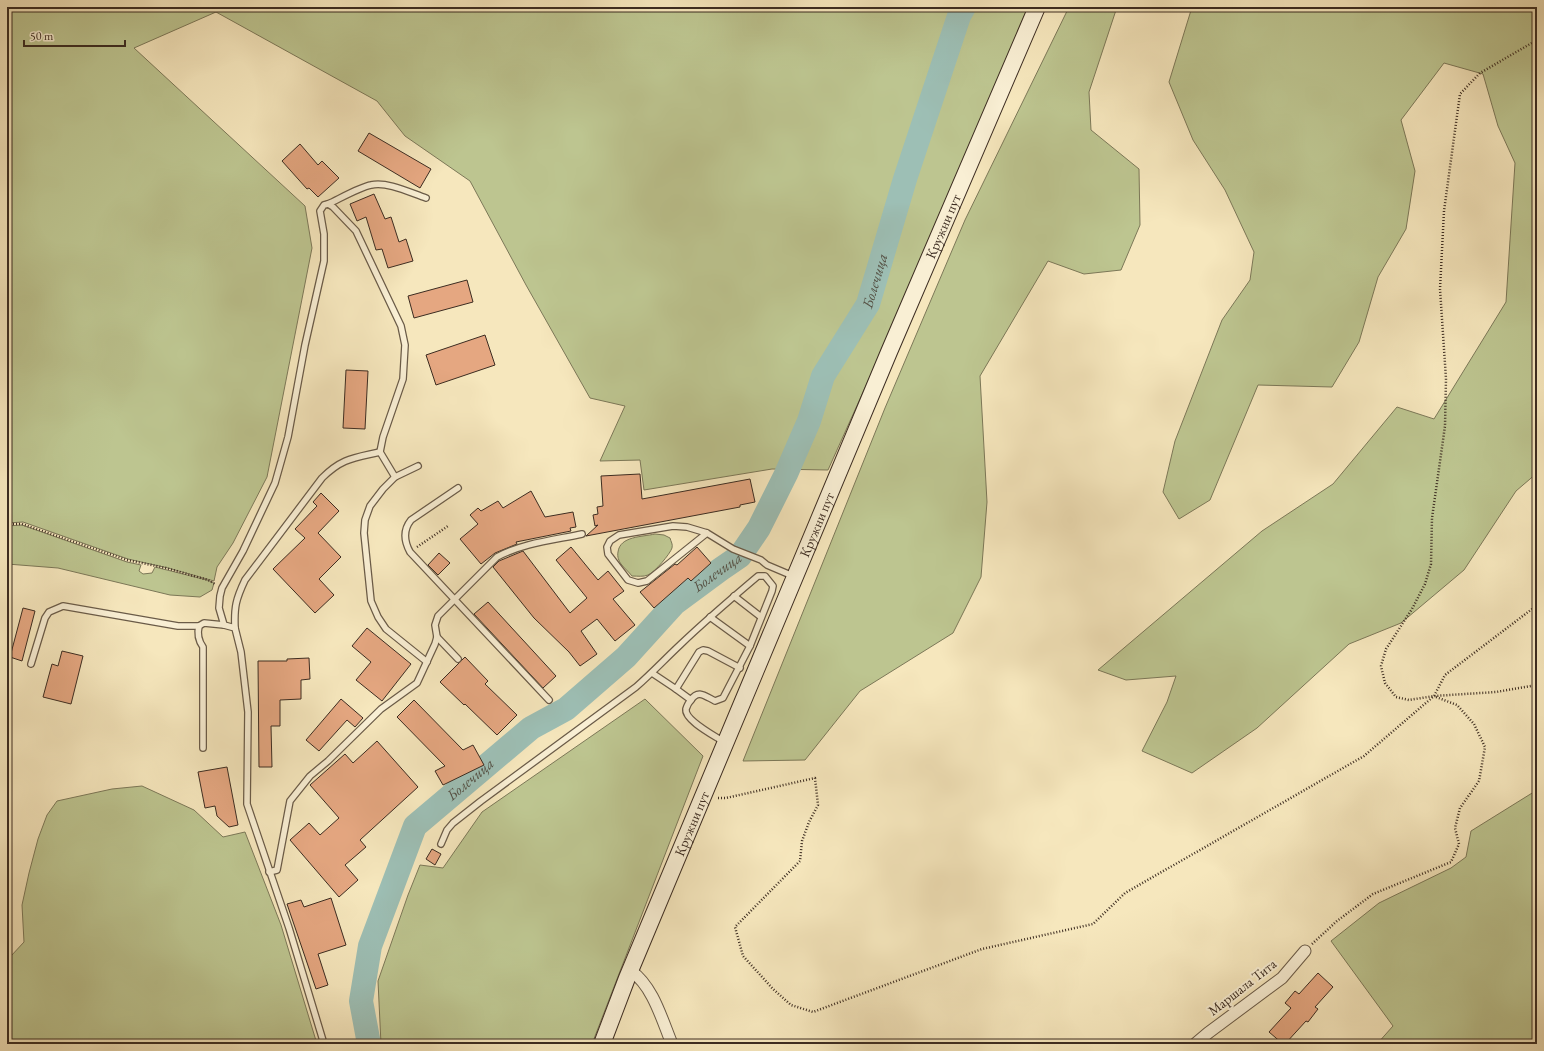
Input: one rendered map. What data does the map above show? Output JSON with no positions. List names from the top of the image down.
{
  "streets": {
    "main road": ["Кружни пут"],
    "street": ["Маршала Тита"]
  },
  "water": ["Болечица"],
  "scale_bar": "50 m"
}
